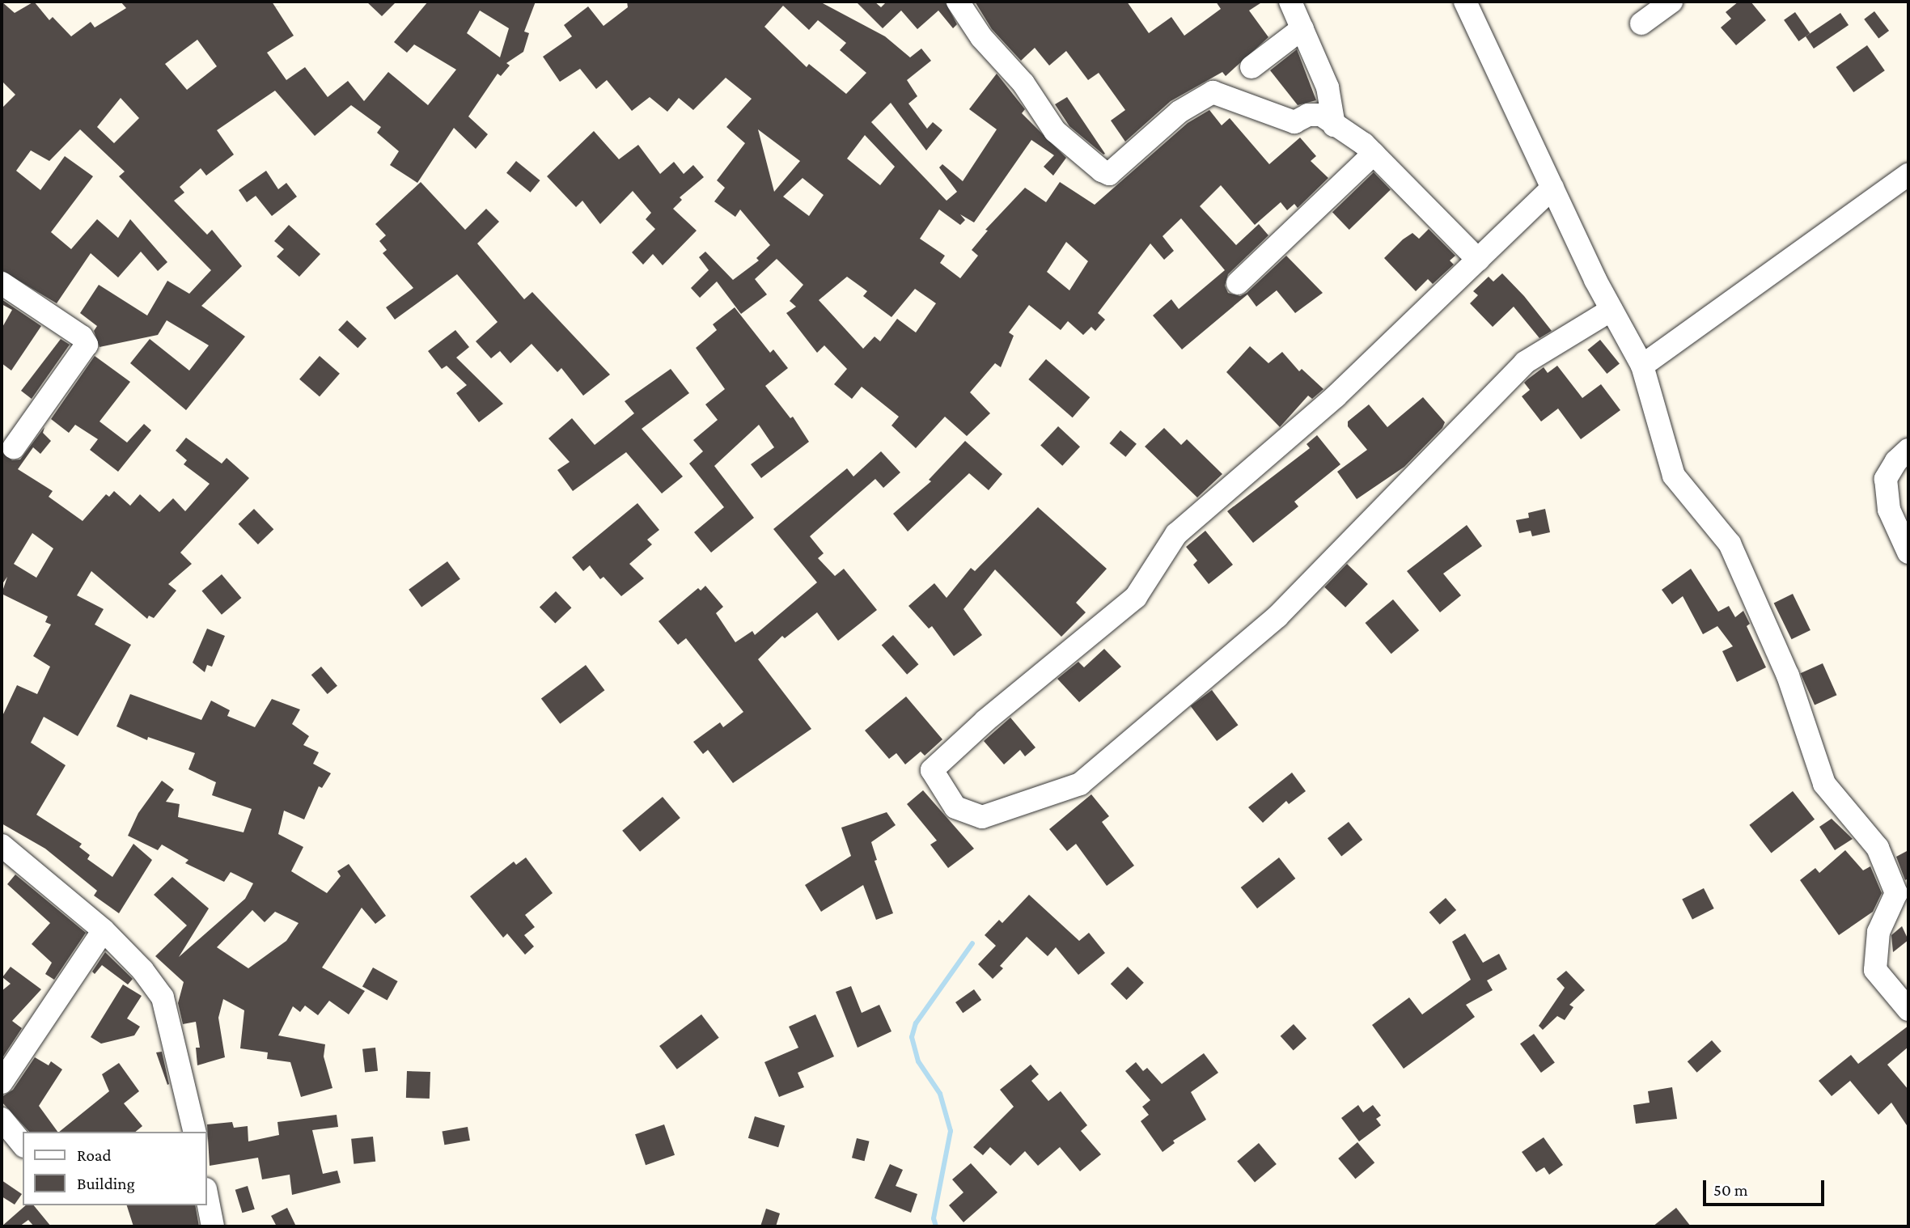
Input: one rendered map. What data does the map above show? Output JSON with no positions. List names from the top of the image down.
{
  "legend": ["Road", "Building"],
  "scale_bar": "50 m"
}
